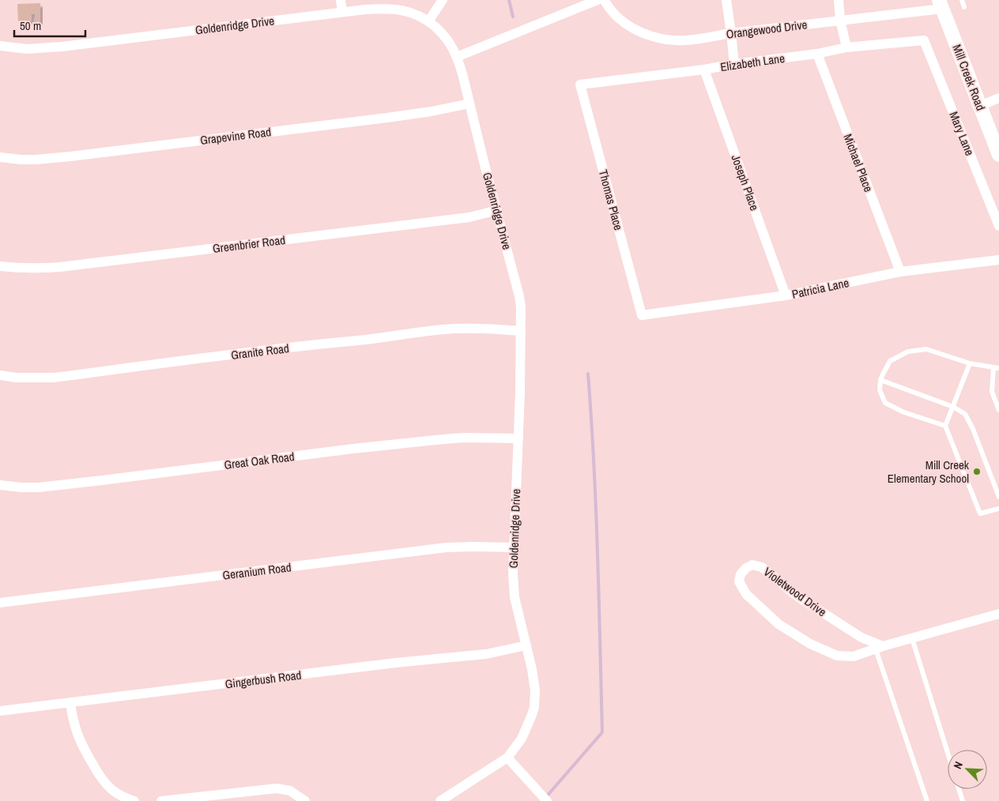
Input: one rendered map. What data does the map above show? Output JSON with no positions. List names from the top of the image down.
{
  "streets": {
    "main road": ["Mill Creek Road"],
    "street": [
      "Goldenridge Drive",
      "Orangewood Drive",
      "Elizabeth Lane",
      "Mary Lane",
      "Grapevine Road",
      "Michael Place",
      "Joseph Place",
      "Thomas Place",
      "Greenbrier Road",
      "Patricia Lane",
      "Granite Road",
      "Great Oak Road",
      "Geranium Road",
      "Violetwood Drive",
      "Gingerbush Road"
    ]
  },
  "crossings": [
    ["Goldenridge Drive", "Grapevine Road"],
    ["Goldenridge Drive", "Greenbrier Road"],
    ["Goldenridge Drive", "Granite Road"],
    ["Goldenridge Drive", "Great Oak Road"],
    ["Goldenridge Drive", "Geranium Road"],
    ["Goldenridge Drive", "Gingerbush Road"],
    ["Orangewood Drive", "Mill Creek Road"],
    ["Elizabeth Lane", "Mary Lane"],
    ["Elizabeth Lane", "Michael Place"],
    ["Elizabeth Lane", "Joseph Place"],
    ["Elizabeth Lane", "Thomas Place"],
    ["Michael Place", "Patricia Lane"],
    ["Joseph Place", "Patricia Lane"],
    ["Thomas Place", "Patricia Lane"]
  ],
  "places": ["Mill Creek Elementary School"],
  "scale_bar": "50 m",
  "north": "top left"
}
